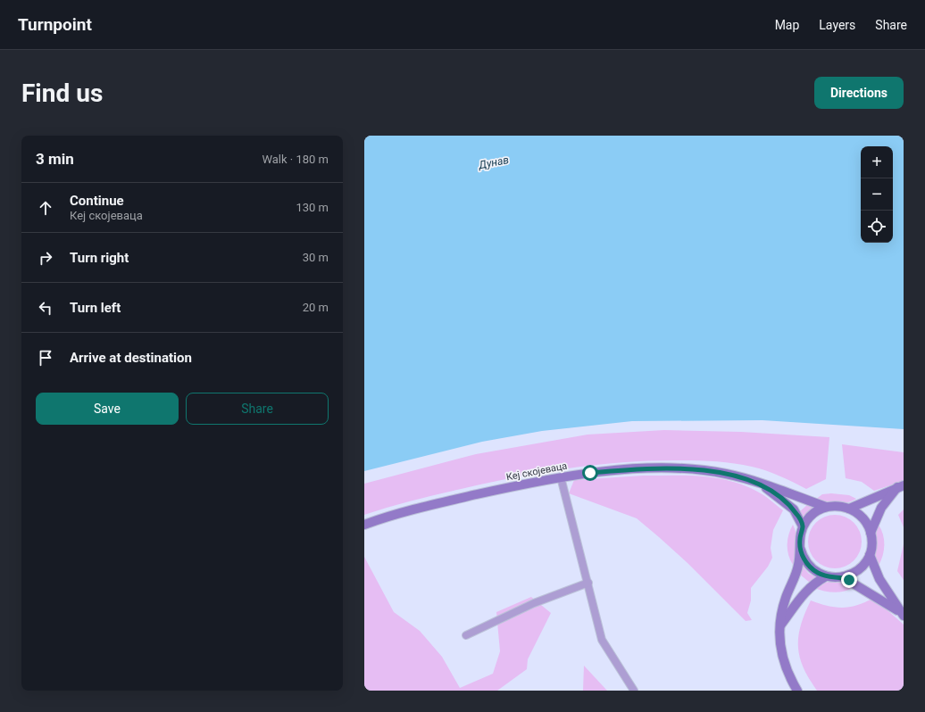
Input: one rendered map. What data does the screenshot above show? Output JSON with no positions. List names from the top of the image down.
{
  "streets": {
    "main road": ["Кеј скојеваца"]
  },
  "water": ["Дунав"],
  "page": {
    "header": "Turnpoint",
    "nav": ["Map", "Layers", "Share"],
    "buttons": [
      "Directions",
      ["Save", "Share"]
    ],
    "title": "Find us",
    "heading": ["3 min", "Walk · 180 m"],
    "map_buttons": ["+", "−"],
    "list": [
      ["Continue", "Кеј скојеваца", "130 m"],
      ["Turn right", "30 m"],
      ["Turn left", "20 m"],
      "Arrive at destination"
    ]
  }
}
